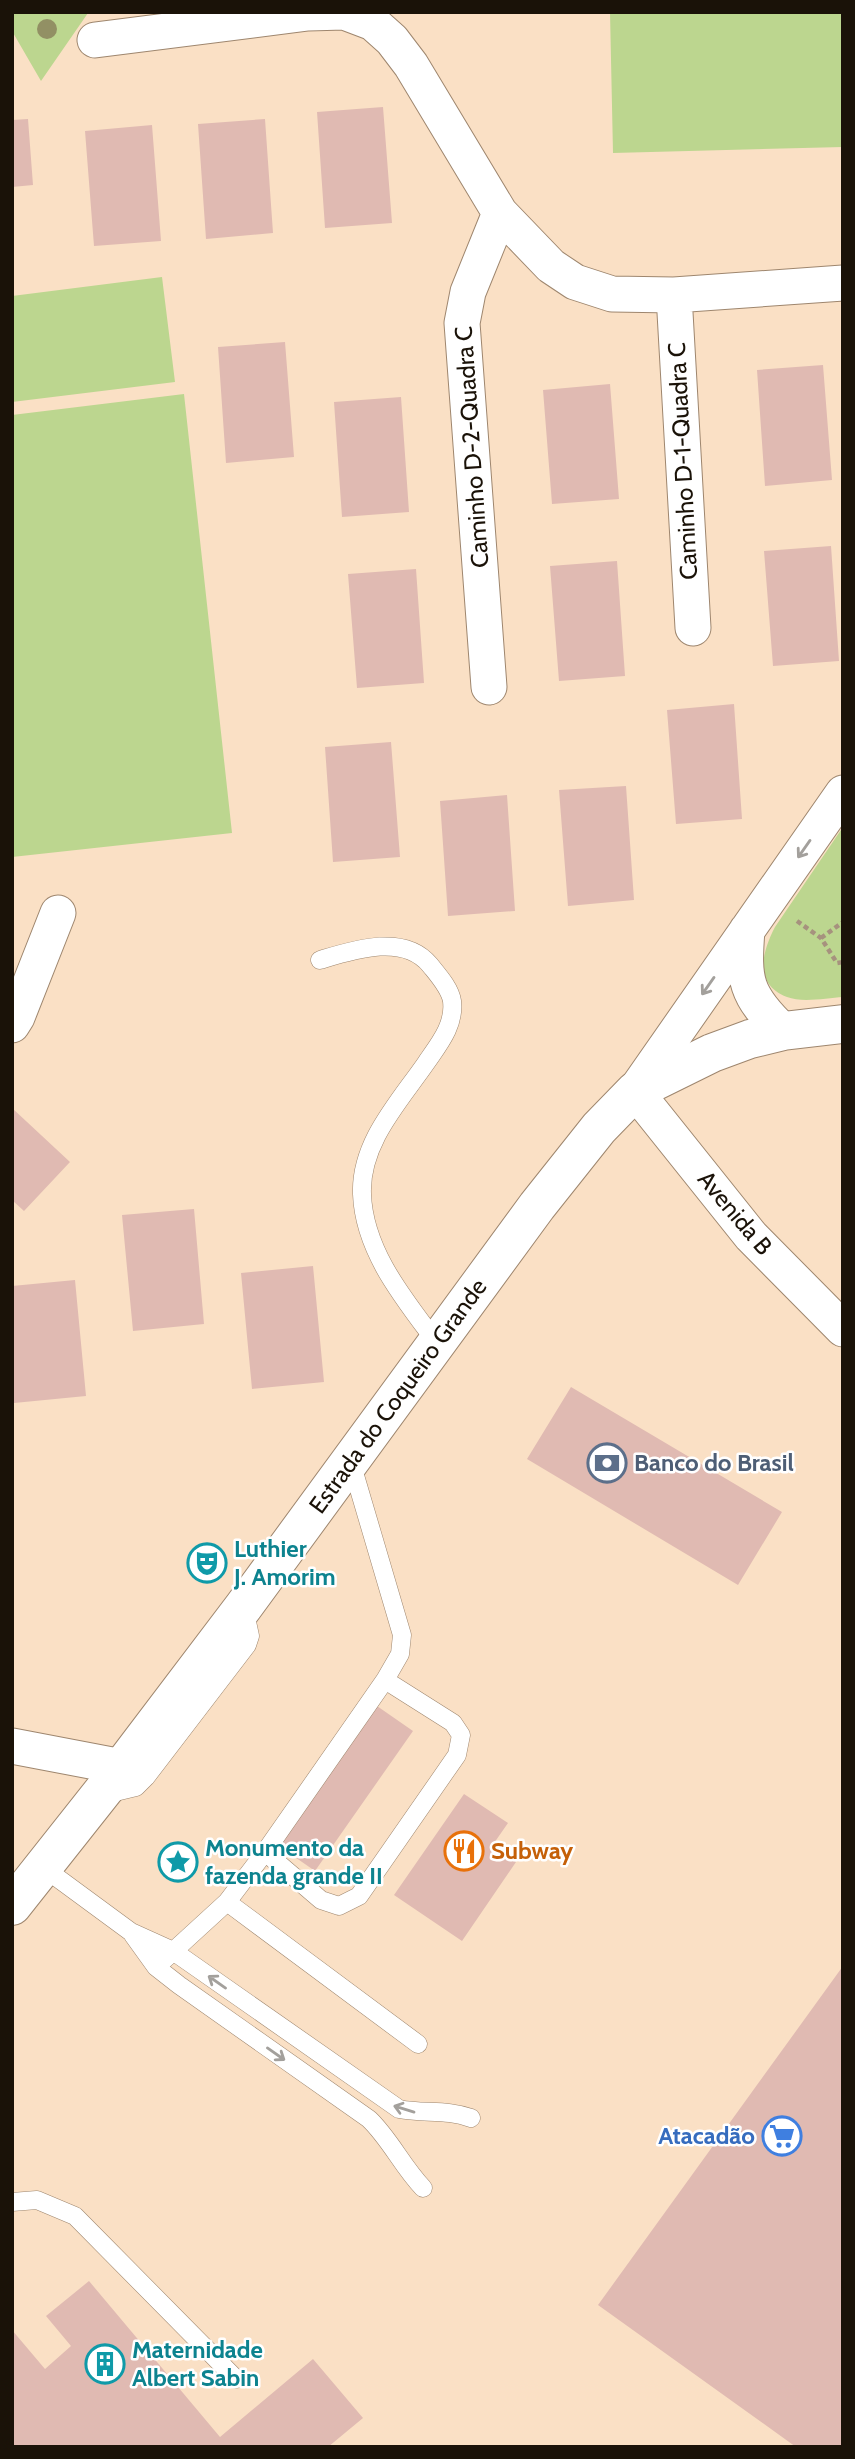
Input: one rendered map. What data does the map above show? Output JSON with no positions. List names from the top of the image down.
{
  "streets": {
    "main road": ["Estrada do Coqueiro Grande"],
    "street": ["Caminho D-2-Quadra C", "Caminho D-1-Quadra C", "Avenida B"]
  },
  "crossings": [
    ["Avenida B", "Estrada do Coqueiro Grande"]
  ],
  "places": {
    "bank": ["Banco do Brasil"],
    "theatre": ["Luthier J. Amorim"],
    "restaurant": ["Subway"],
    "place": ["Monumento da fazenda grande II"],
    "supermarket": ["Atacadão"],
    "building": ["Maternidade Albert Sabin"]
  }
}
